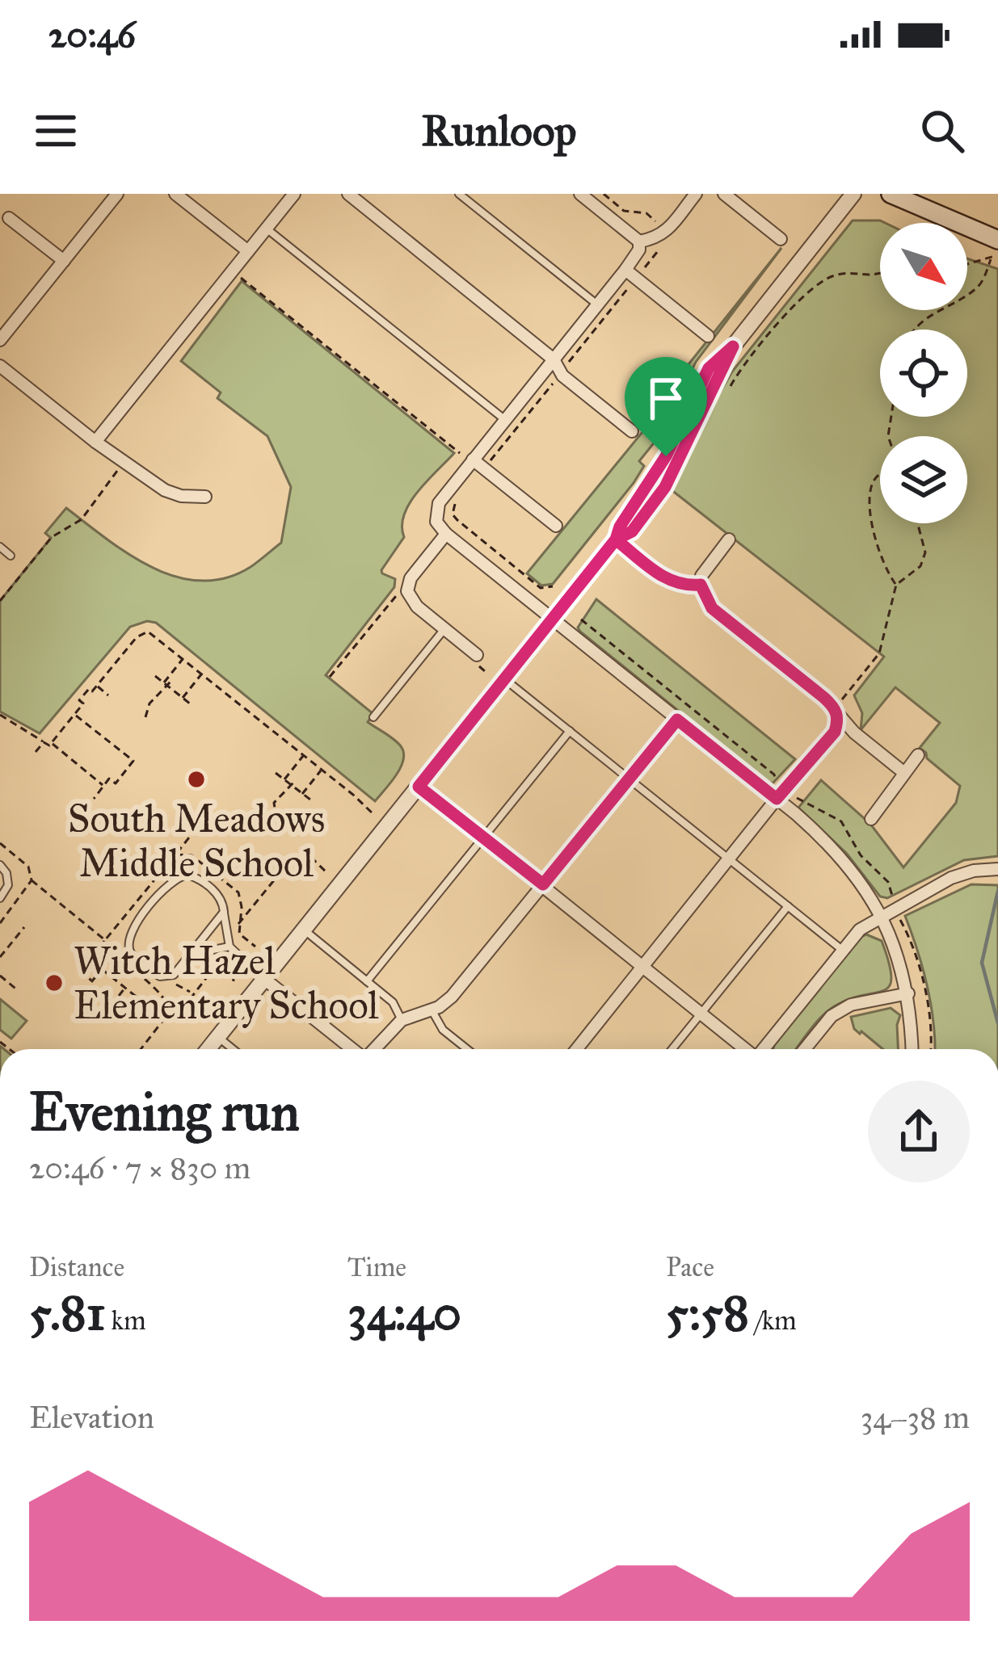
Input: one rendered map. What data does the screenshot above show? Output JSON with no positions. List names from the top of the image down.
{
  "places": ["South Meadows Middle School", "Witch Hazel Elementary School"],
  "north": "bottom right",
  "page": {
    "status": "20:46",
    "header": "Runloop",
    "heading": ["Evening run", "20:46 · 7 × 830 m"],
    "stats": [
      ["Distance", "5.81 km"],
      ["Time", "34:40"],
      ["Pace", "5:58 /km"]
    ],
    "chart": ["Elevation", "34–38 m"]
  }
}
